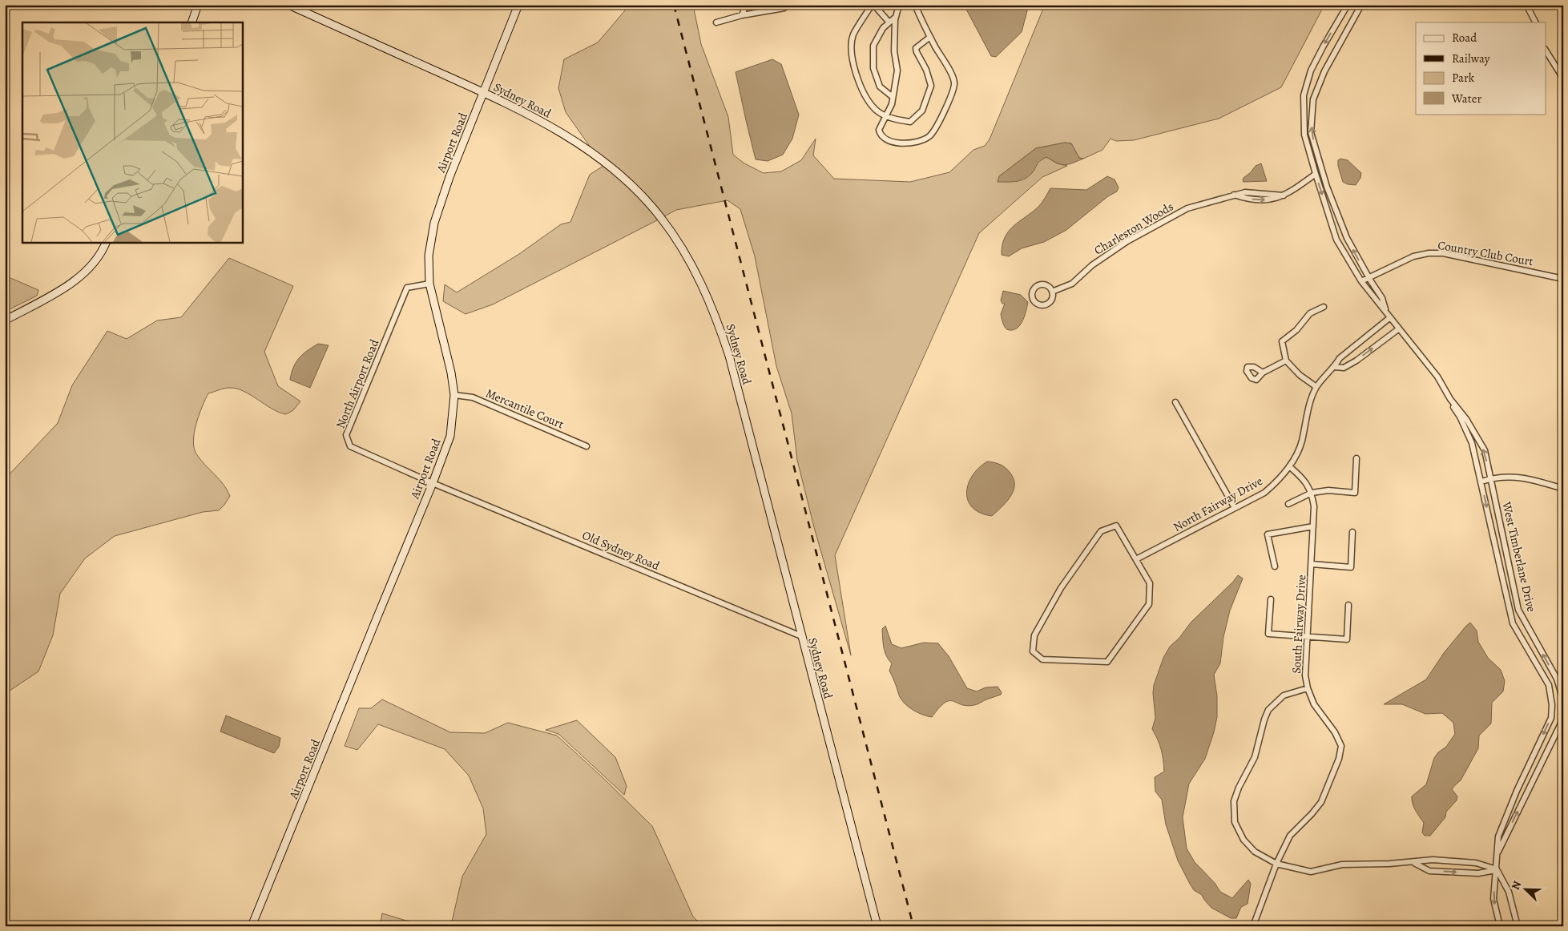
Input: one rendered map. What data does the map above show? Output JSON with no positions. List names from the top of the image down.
{
  "streets": {
    "street": [
      "Sydney Road",
      "Airport Road",
      "Charleston Woods",
      "Country Club Court",
      "North Airport Road",
      "Mercantile Court",
      "North Fairway Drive",
      "Old Sydney Road",
      "West Timberlane Drive",
      "South Fairway Drive"
    ]
  },
  "crossings": [
    ["Sydney Road", "Airport Road"],
    ["Sydney Road", "Old Sydney Road"],
    ["Airport Road", "North Airport Road"],
    ["Airport Road", "Mercantile Court"],
    ["Airport Road", "Old Sydney Road"],
    ["Charleston Woods", "West Timberlane Drive"],
    ["Country Club Court", "West Timberlane Drive"],
    ["North Airport Road", "Old Sydney Road"],
    ["North Fairway Drive", "West Timberlane Drive"],
    ["North Fairway Drive", "South Fairway Drive"]
  ],
  "legend": [
    "Road",
    "Railway",
    "Park",
    "Water"
  ],
  "north": "top left"
}
